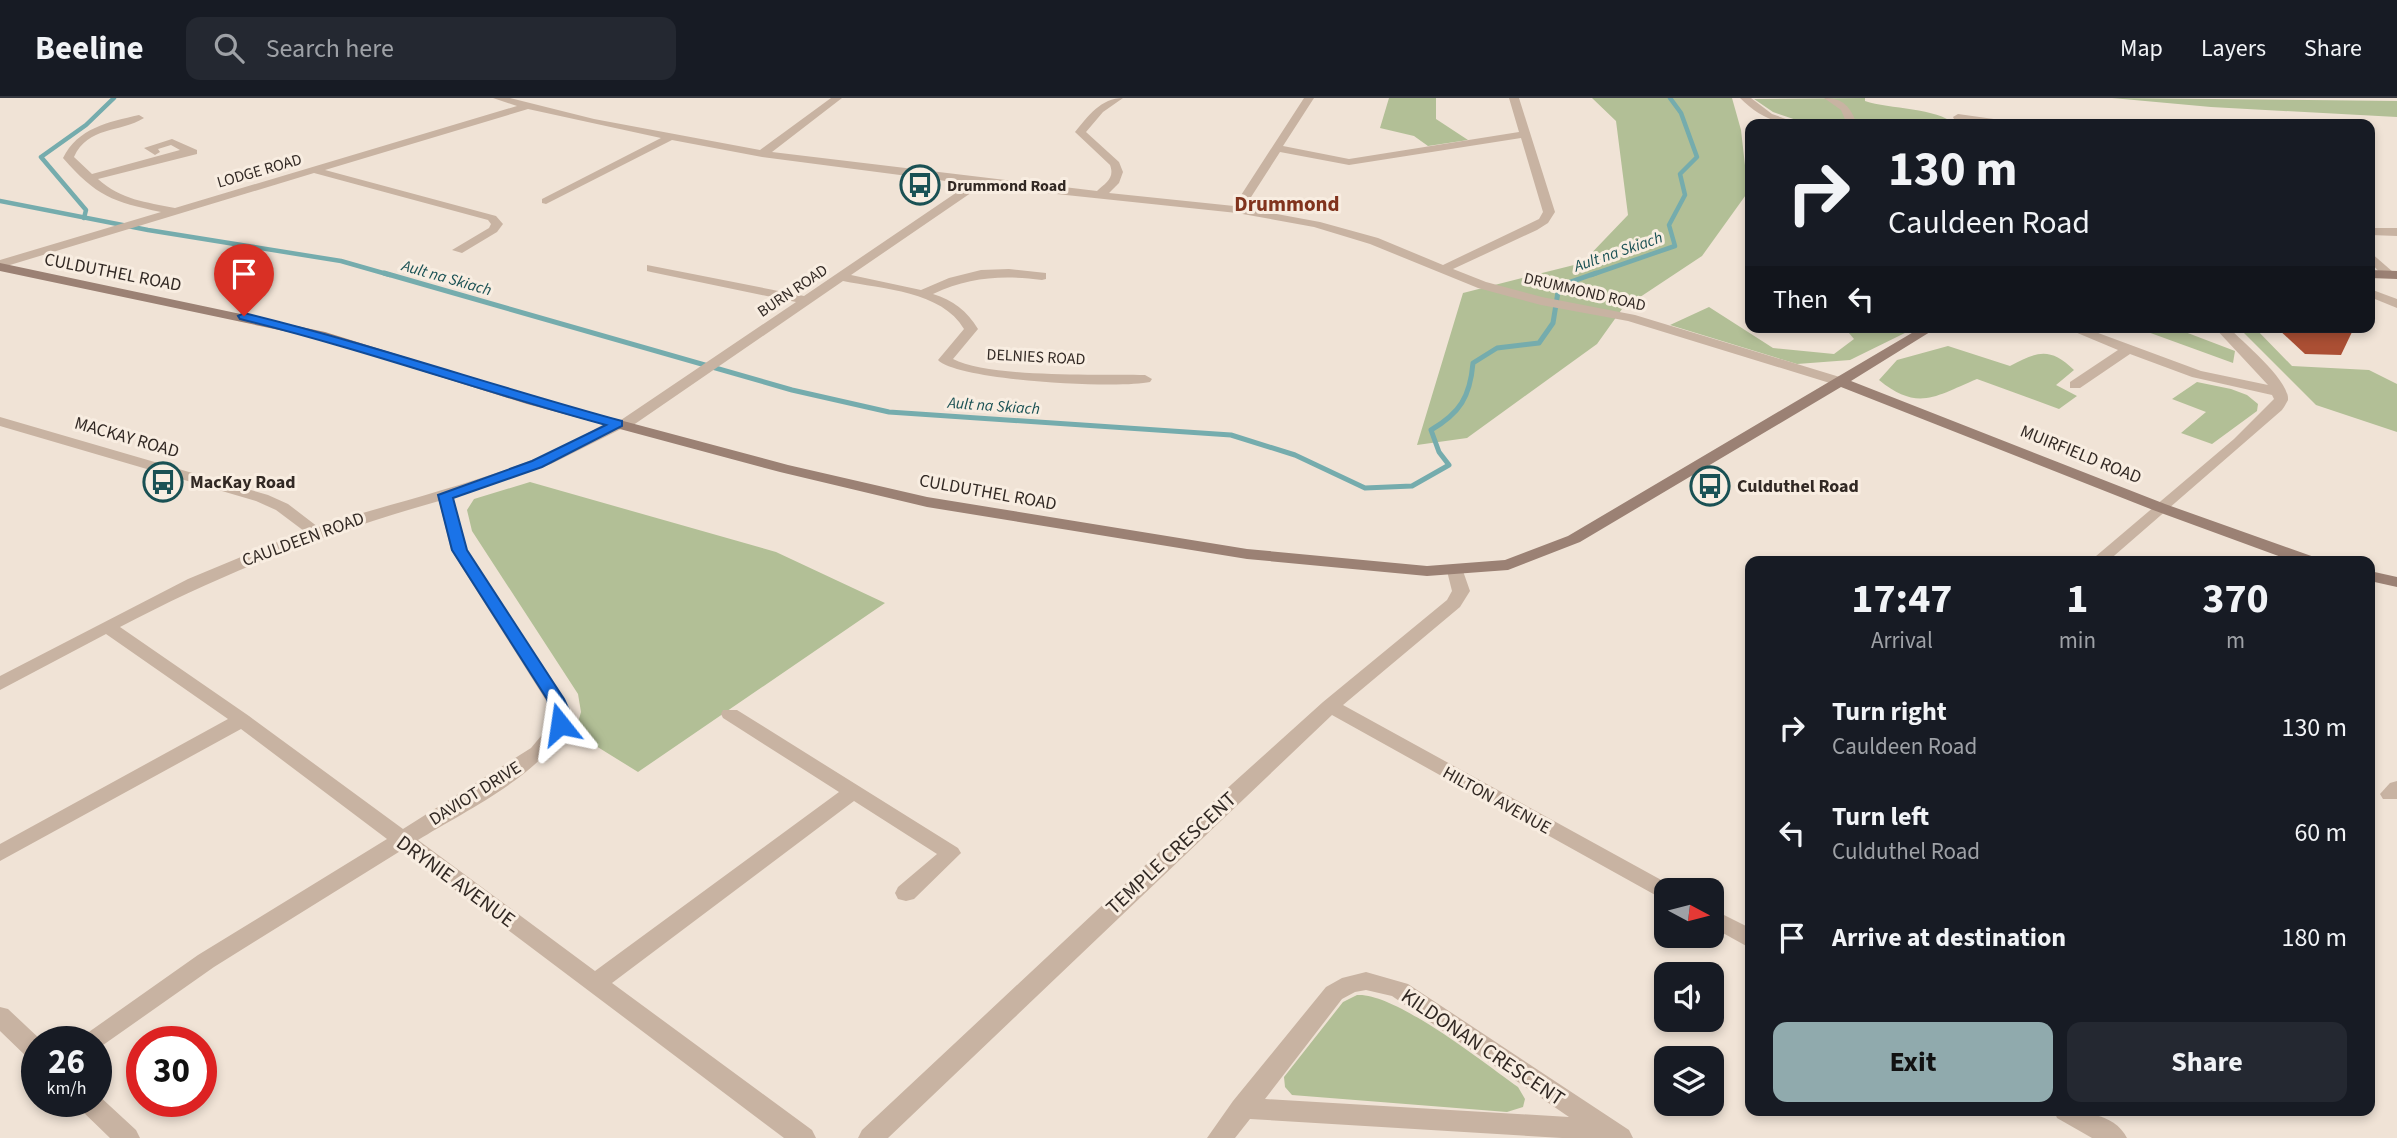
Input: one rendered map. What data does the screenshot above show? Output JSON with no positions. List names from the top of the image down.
{
  "streets": {
    "main road": ["CULDUTHEL ROAD", "MUIRFIELD ROAD"],
    "street": [
      "LODGE ROAD",
      "BURN ROAD",
      "DRUMMOND ROAD",
      "DELNIES ROAD",
      "MACKAY ROAD",
      "CAULDEEN ROAD",
      "DAVIOT DRIVE",
      "HILTON AVENUE",
      "TEMPLE CRESCENT",
      "DRYNIE AVENUE",
      "KILDONAN CRESCENT"
    ]
  },
  "crossings": [
    ["LODGE ROAD", "CULDUTHEL ROAD"],
    ["LODGE ROAD", "DRUMMOND ROAD"],
    ["CULDUTHEL ROAD", "BURN ROAD"],
    ["CULDUTHEL ROAD", "DRUMMOND ROAD"],
    ["CULDUTHEL ROAD", "MUIRFIELD ROAD"],
    ["CULDUTHEL ROAD", "CAULDEEN ROAD"],
    ["CULDUTHEL ROAD", "TEMPLE CRESCENT"],
    ["BURN ROAD", "DRUMMOND ROAD"],
    ["BURN ROAD", "DELNIES ROAD"],
    ["BURN ROAD", "CAULDEEN ROAD"],
    ["DRUMMOND ROAD", "MUIRFIELD ROAD"],
    ["MACKAY ROAD", "CAULDEEN ROAD"],
    ["CAULDEEN ROAD", "DAVIOT DRIVE"],
    ["CAULDEEN ROAD", "DRYNIE AVENUE"],
    ["DAVIOT DRIVE", "DRYNIE AVENUE"],
    ["HILTON AVENUE", "TEMPLE CRESCENT"]
  ],
  "districts": ["Drummond"],
  "water": ["Ault na Skiach"],
  "places": {
    "bus stop": ["Drummond Road", "MacKay Road", "Culduthel Road"]
  },
  "north": "right",
  "page": {
    "header": "Beeline",
    "search": "Search here",
    "nav": ["Map", "Layers", "Share"],
    "turn": ["130 m", "Cauldeen Road"],
    "then": "Then",
    "eta": [
      "17:47",
      "Arrival",
      "1",
      "min",
      "370",
      "m"
    ],
    "list": [
      {
        "name": "Turn right",
        "note": "Cauldeen Road",
        "value": "130 m"
      },
      {
        "name": "Turn left",
        "note": "Culduthel Road",
        "value": "60 m"
      },
      {
        "name": "Arrive at destination",
        "value": "180 m"
      }
    ],
    "buttons": ["Exit", "Share"],
    "speed": "26 km/h",
    "limit": "30"
  }
}
